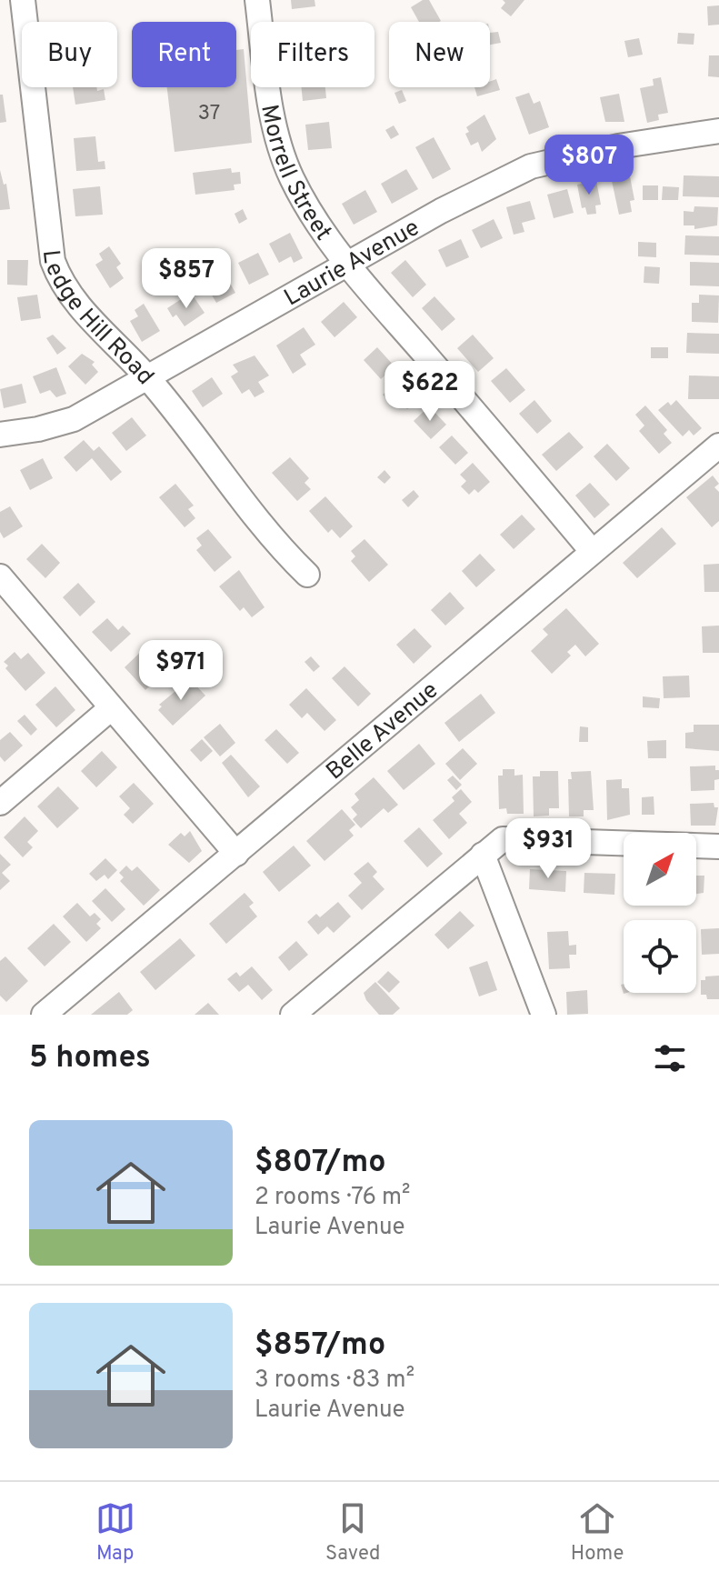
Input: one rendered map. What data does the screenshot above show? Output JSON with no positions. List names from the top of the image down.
{
  "streets": {
    "street": [
      "Morrell Street",
      "Laurie Avenue",
      "Ledge Hill Road",
      "Belle Avenue"
    ]
  },
  "crossings": [
    ["Morrell Street", "Laurie Avenue"],
    ["Morrell Street", "Belle Avenue"],
    ["Laurie Avenue", "Ledge Hill Road"]
  ],
  "house_numbers": ["37"],
  "north": "top right",
  "page": {
    "chip": [
      "Buy",
      "Rent",
      "Filters",
      "New"
    ],
    "price": [
      "$807",
      "$857",
      "$622",
      "$971",
      "$931"
    ],
    "heading": "5 homes",
    "list": [
      {
        "name": "$807/mo",
        "note": "2 rooms · 76 m² · Laurie Avenue"
      },
      {
        "name": "$857/mo",
        "note": "3 rooms · 83 m² · Laurie Avenue"
      }
    ],
    "tabs": ["Map", "Saved", "Home"]
  }
}
